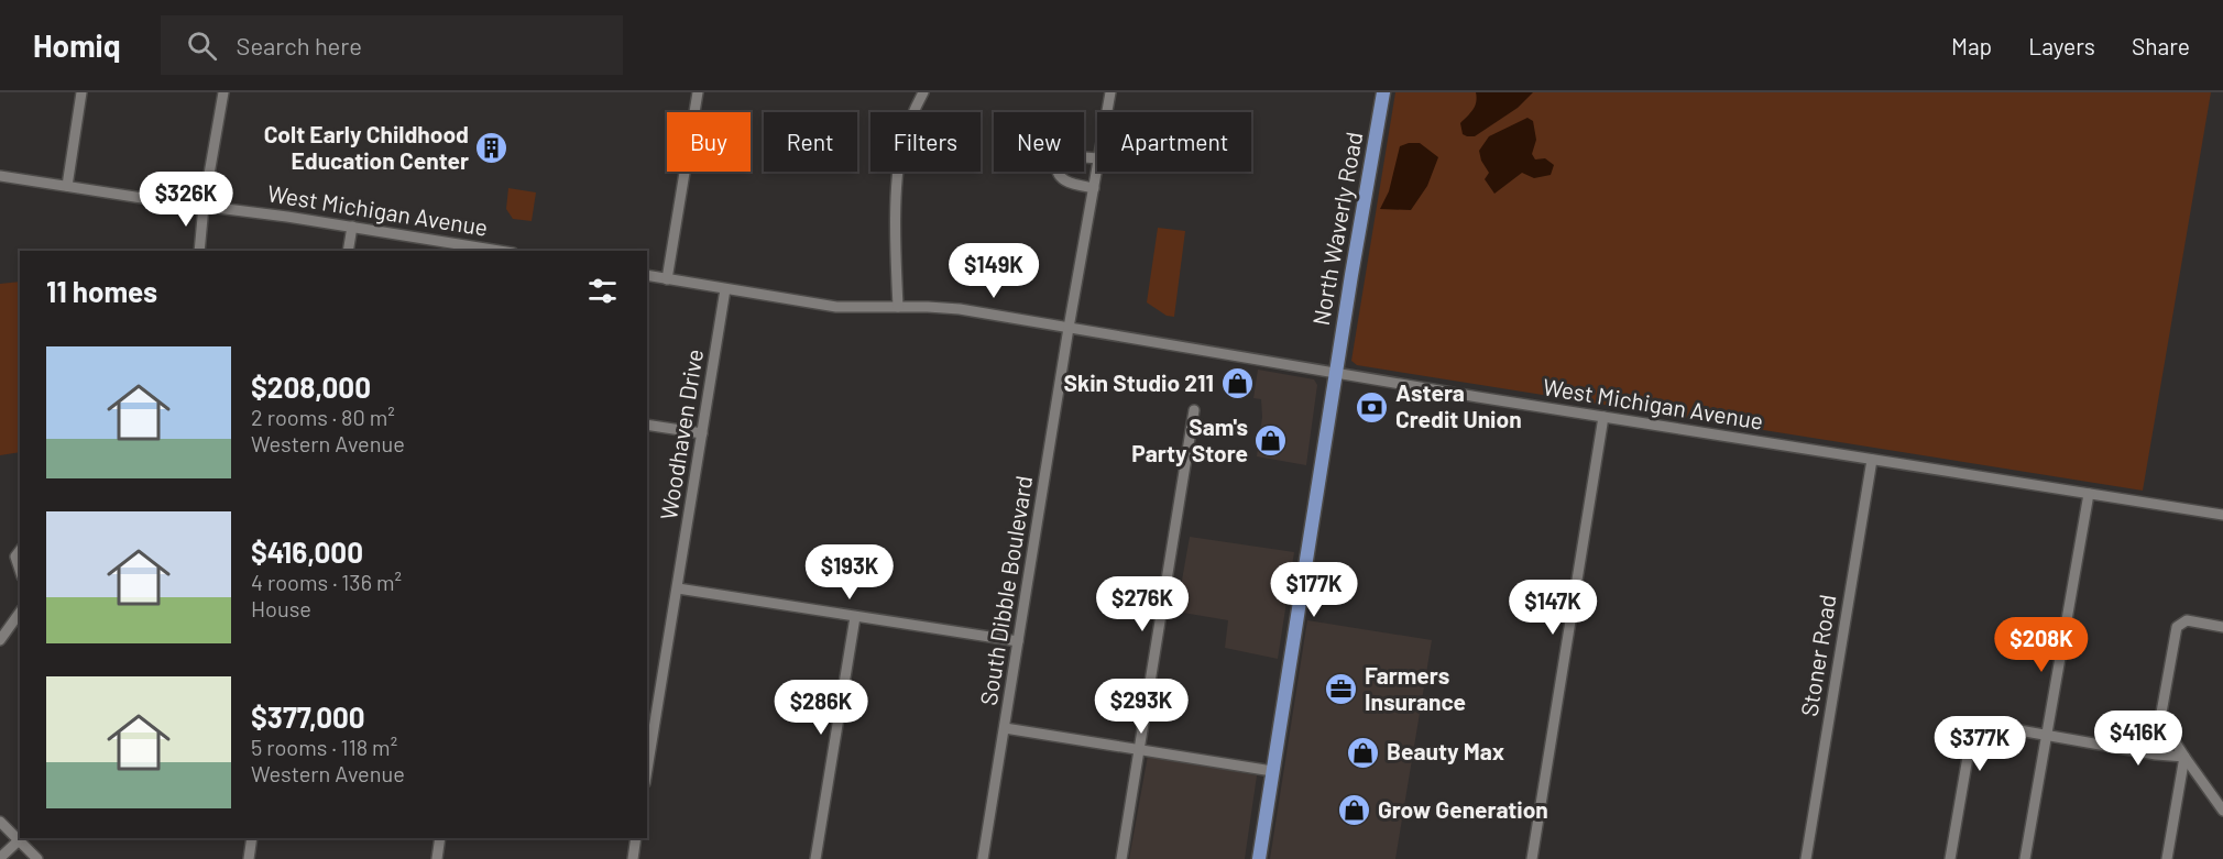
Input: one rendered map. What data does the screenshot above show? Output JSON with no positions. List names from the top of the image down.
{
  "streets": {
    "main road": ["North Waverly Road"],
    "street": [
      "West Michigan Avenue",
      "Woodhaven Drive",
      "South Dibble Boulevard",
      "Stoner Road"
    ]
  },
  "crossings": [
    ["West Michigan Avenue", "North Waverly Road"],
    ["West Michigan Avenue", "Woodhaven Drive"],
    ["West Michigan Avenue", "South Dibble Boulevard"],
    ["West Michigan Avenue", "Stoner Road"]
  ],
  "places": {
    "building": ["Colt Early Childhood Education Center"],
    "shop": [
      "Skin Studio 211",
      "Sam's Party Store",
      "Beauty Max",
      "Grow Generation"
    ],
    "bank": ["Astera Credit Union"],
    "office": ["Farmers Insurance"]
  },
  "page": {
    "header": "Homiq",
    "search": "Search here",
    "nav": ["Map", "Layers", "Share"],
    "chip": [
      "Buy",
      "Rent",
      "Filters",
      "New",
      "Apartment"
    ],
    "price": [
      "$326K",
      "$149K",
      "$193K",
      "$177K",
      "$276K",
      "$147K",
      "$208K",
      "$293K",
      "$286K",
      "$416K",
      "$377K"
    ],
    "heading": "11 homes",
    "list": [
      {
        "name": "$208,000",
        "note": "2 rooms · 80 m² · Western Avenue"
      },
      {
        "name": "$416,000",
        "note": "4 rooms · 136 m² · House"
      },
      {
        "name": "$377,000",
        "note": "5 rooms · 118 m² · Western Avenue"
      }
    ]
  }
}
